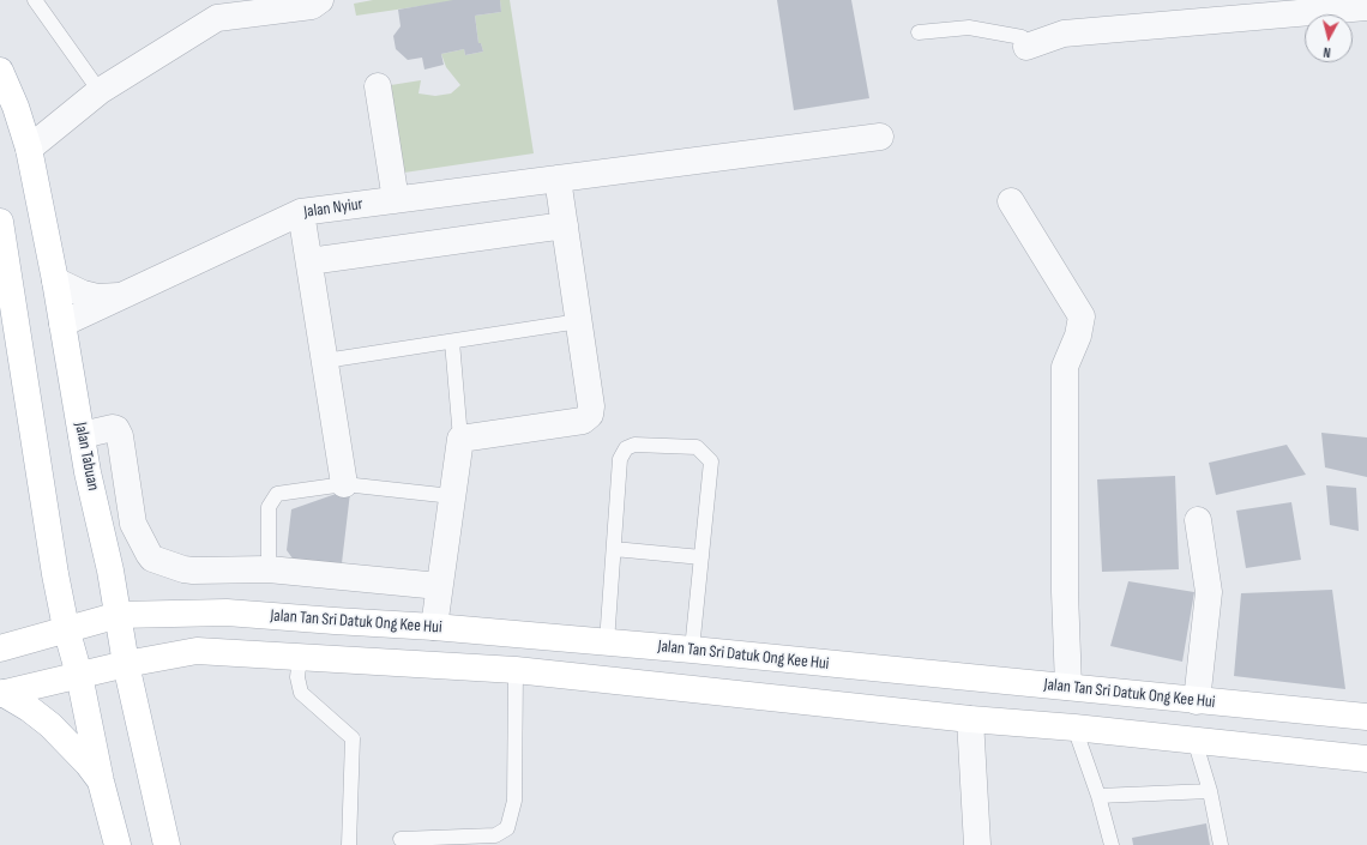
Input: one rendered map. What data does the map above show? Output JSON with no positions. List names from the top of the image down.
{
  "streets": {
    "main road": ["Jalan Tabuan", "Jalan Tan Sri Datuk Ong Kee Hui"],
    "street": ["Jalan Nyiur"]
  },
  "crossings": [
    ["Jalan Nyiur", "Jalan Tabuan"],
    ["Jalan Tabuan", "Jalan Tan Sri Datuk Ong Kee Hui"]
  ],
  "north": "bottom"
}
